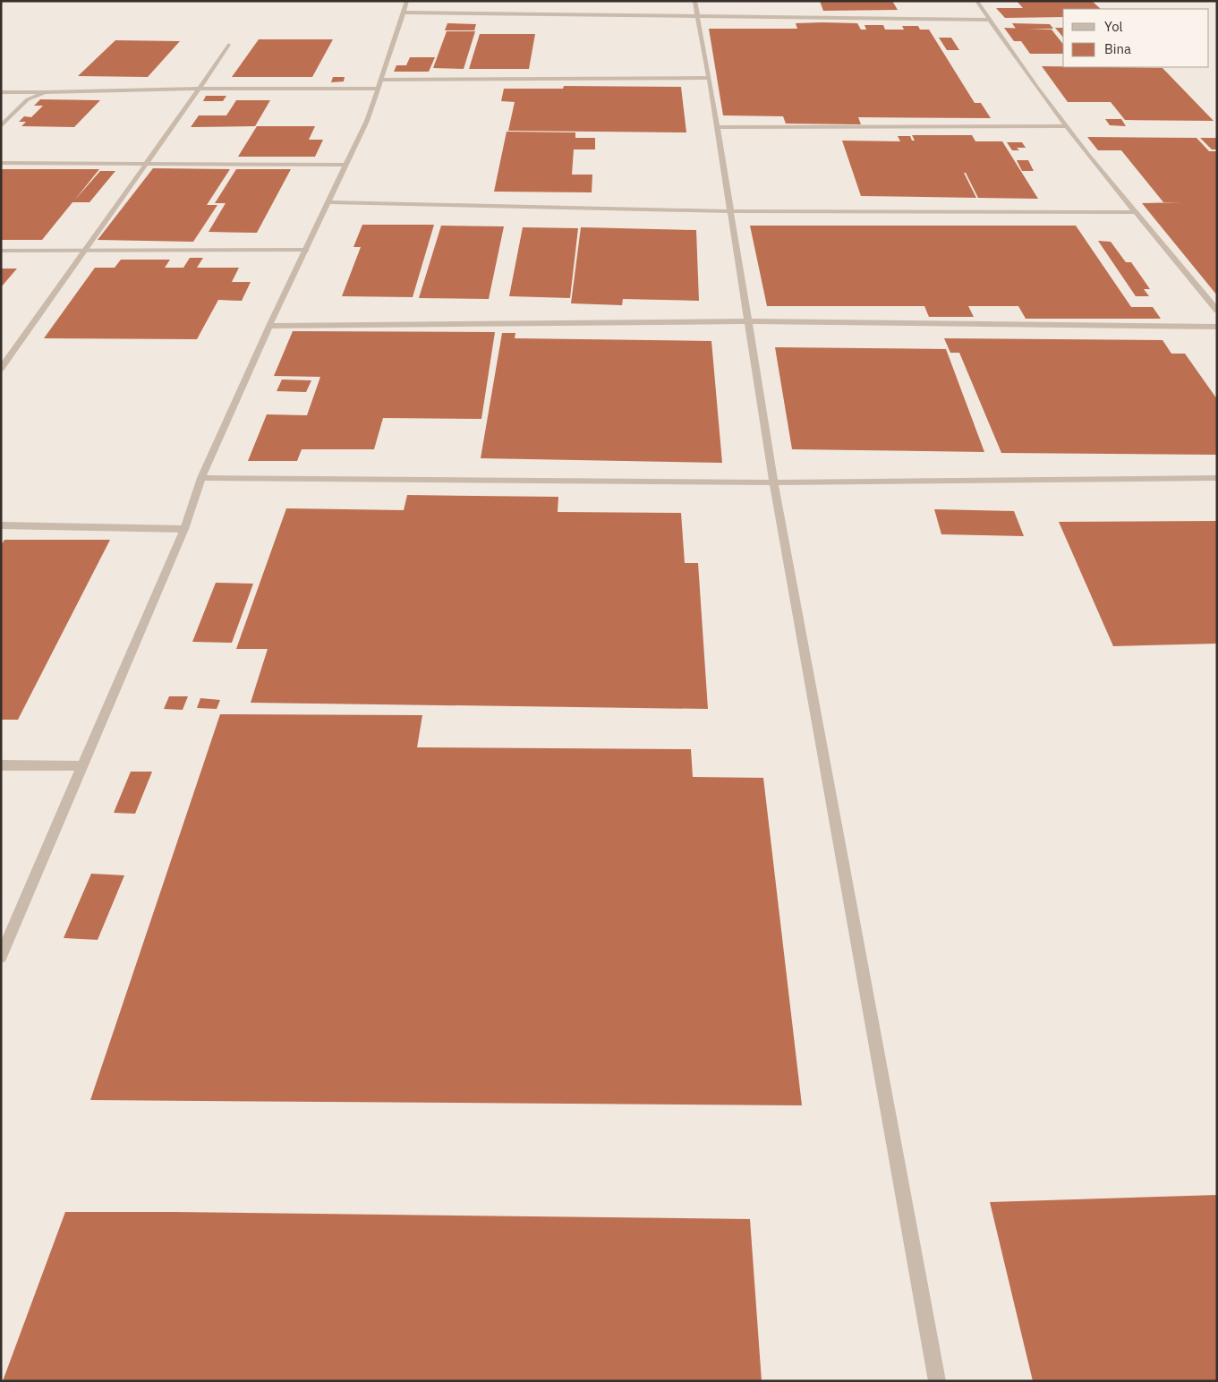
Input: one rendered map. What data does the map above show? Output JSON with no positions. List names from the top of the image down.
{
  "legend": ["Yol", "Bina"]
}
